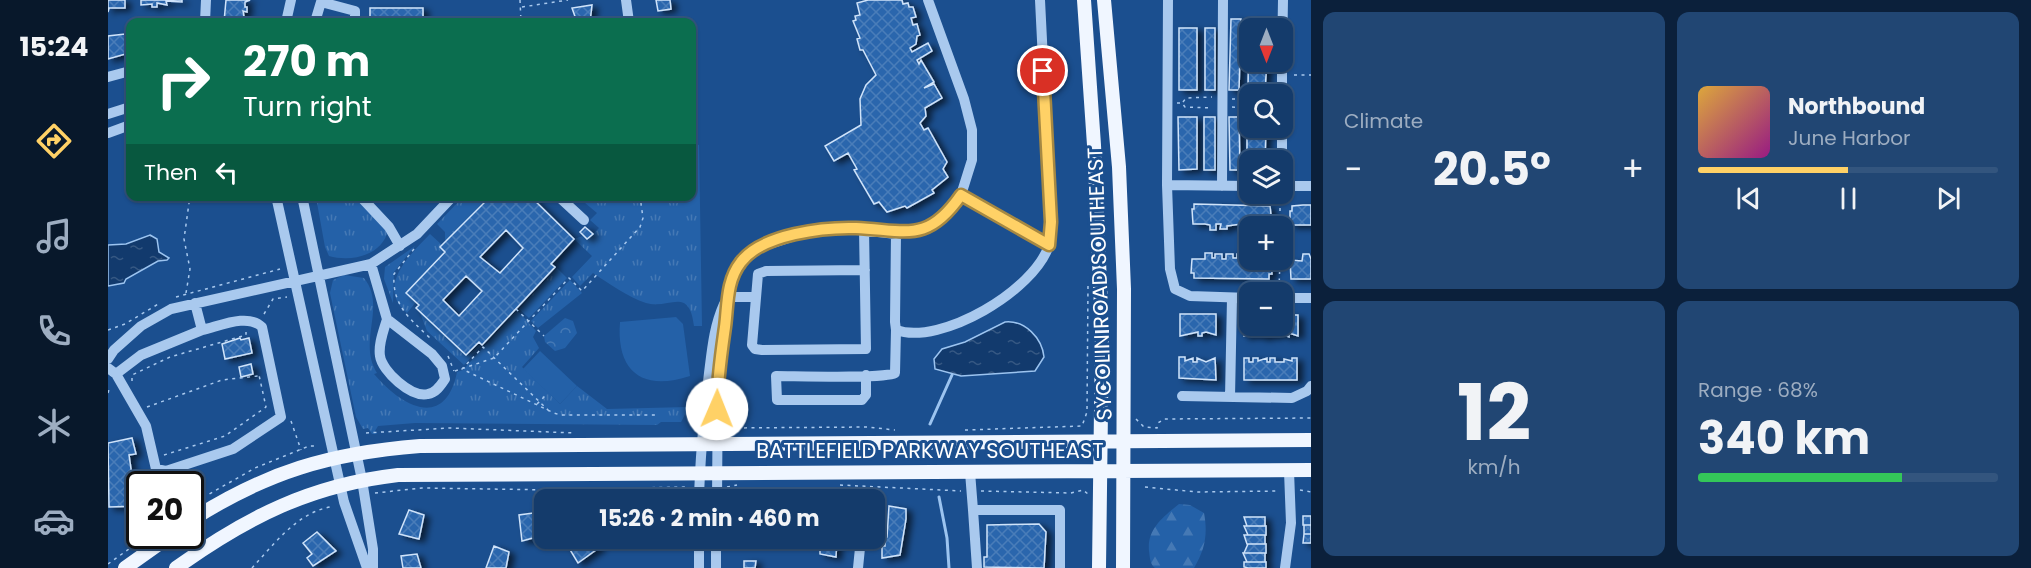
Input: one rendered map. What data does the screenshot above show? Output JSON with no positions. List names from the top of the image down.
{
  "streets": {
    "main road": ["SYCOLIN ROAD SOUTHEAST", "BATTLEFIELD PARKWAY SOUTHEAST"]
  },
  "crossings": [
    ["SYCOLIN ROAD SOUTHEAST", "BATTLEFIELD PARKWAY SOUTHEAST"]
  ],
  "north": "bottom",
  "page": {
    "tabs": "15:24",
    "tile": [
      "Climate",
      ["12", "km/h"],
      ["Range · 68%", "340 km"]
    ],
    "map_buttons": ["+", "−"],
    "turn": ["270 m", "Turn right"],
    "song": ["Northbound", "June Harbor"],
    "then": "Then",
    "heat": ["−", "20.5°", "+"],
    "limit": "20",
    "trip": "15:26 · 2 min · 460 m"
  }
}
